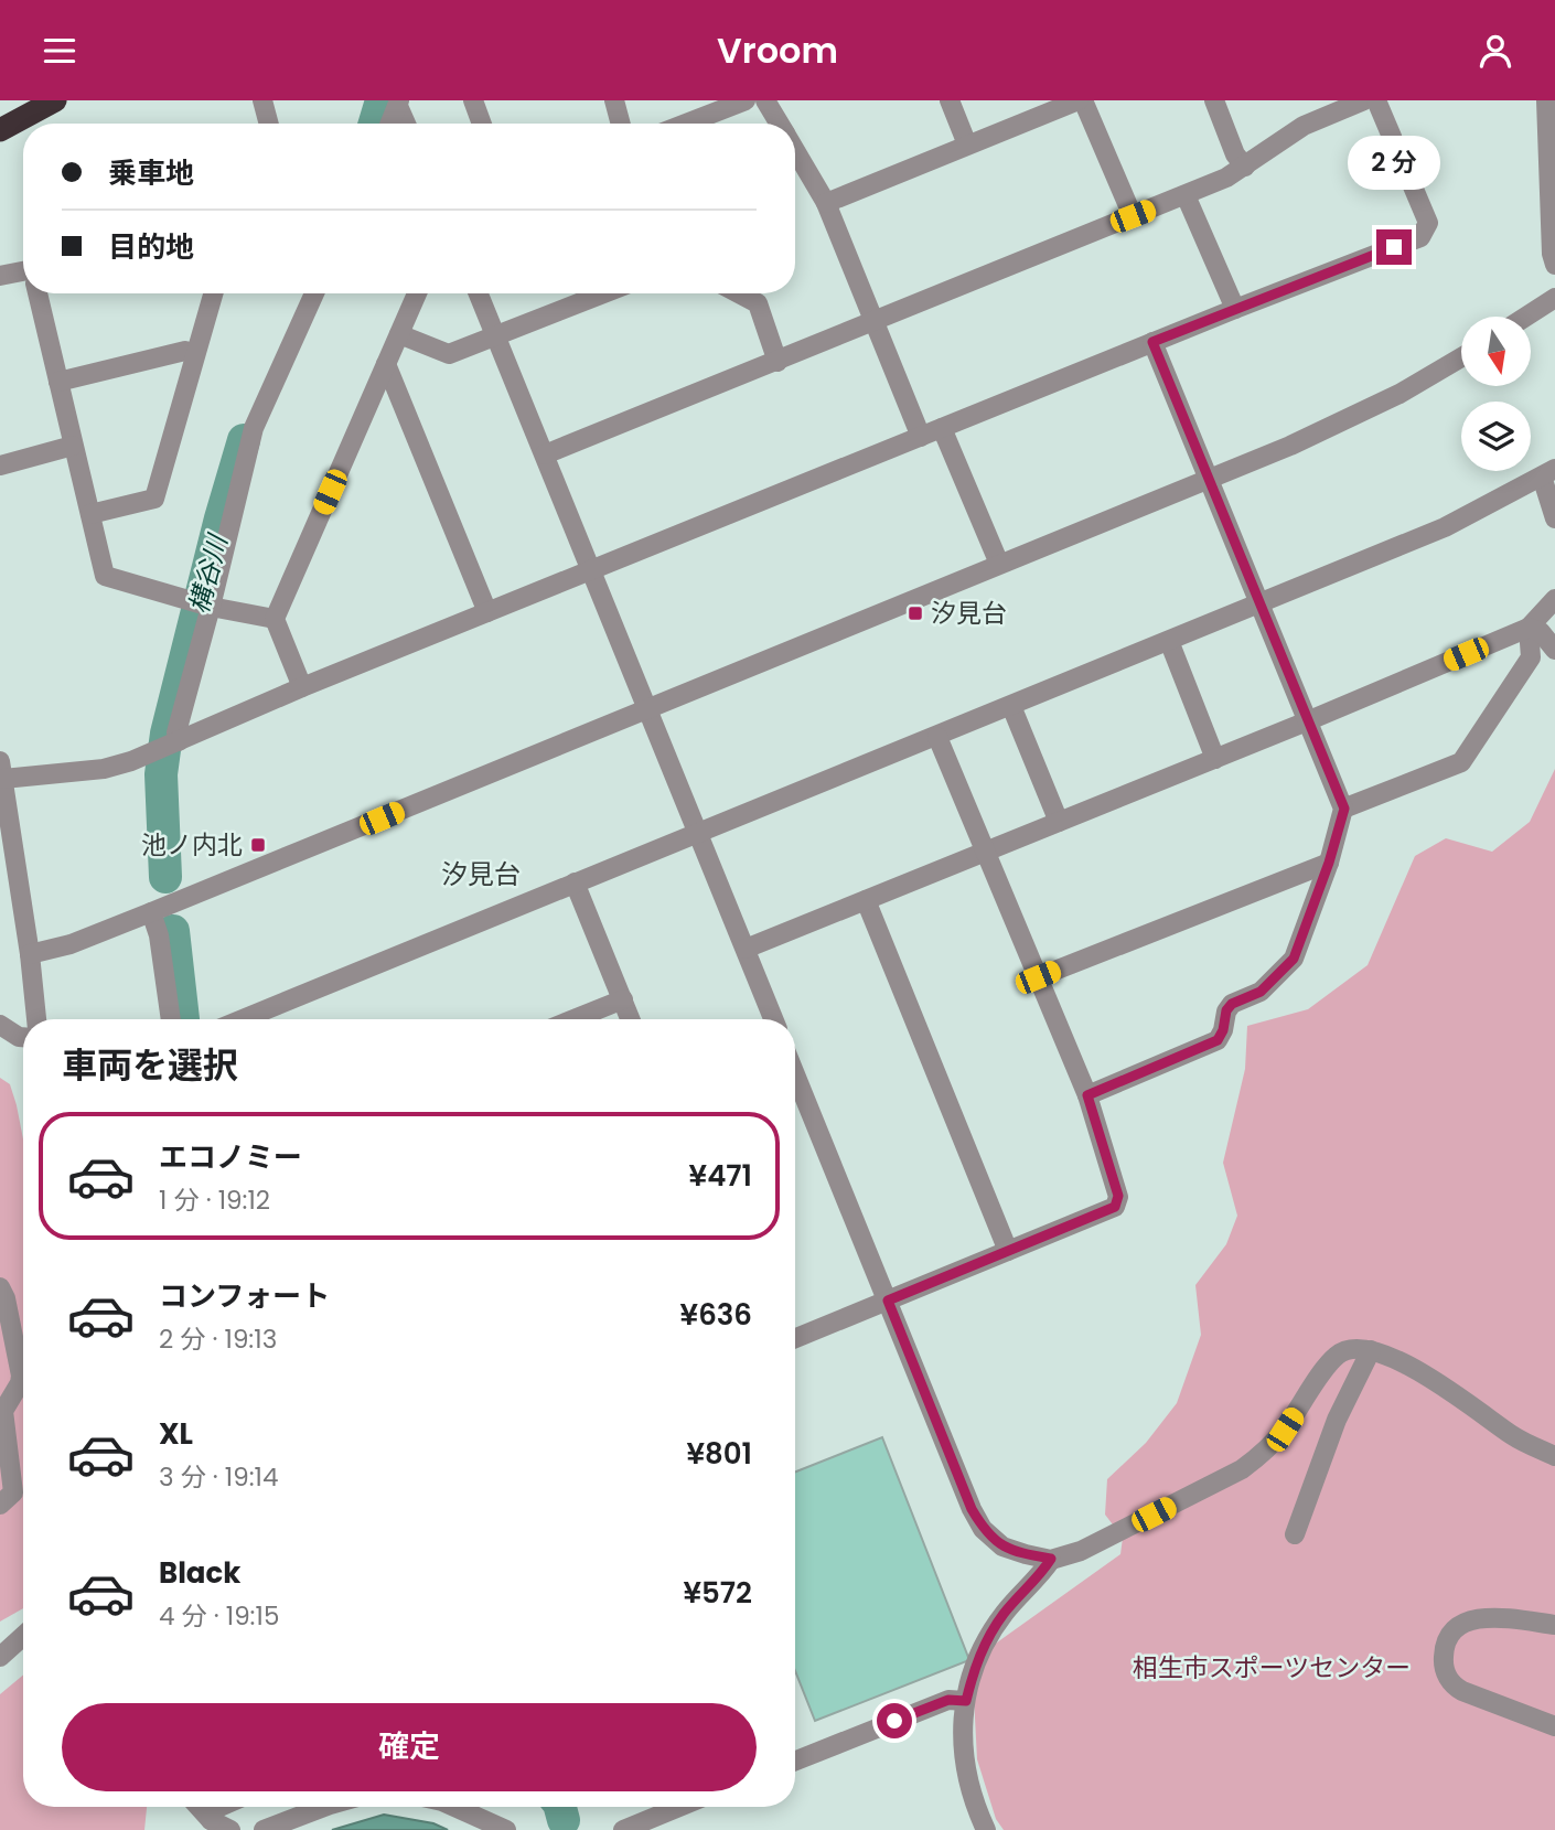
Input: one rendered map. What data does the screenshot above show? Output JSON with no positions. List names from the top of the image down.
{
  "districts": ["汐見台"],
  "water": ["構谷川"],
  "parks": ["相生市スポーツセンター"],
  "places": {
    "transit": ["汐見台", "池ノ内北"]
  },
  "north": "bottom",
  "page": {
    "header": "Vroom",
    "banner": ["乗車地", "目的地"],
    "bubble": "2 分",
    "heading": "車両を選択",
    "list": [
      {
        "name": "エコノミー",
        "note": "1 分 · 19:12",
        "value": "¥471"
      },
      {
        "name": "コンフォート",
        "note": "2 分 · 19:13",
        "value": "¥636"
      },
      {
        "name": "XL",
        "note": "3 分 · 19:14",
        "value": "¥801"
      },
      {
        "name": "Black",
        "note": "4 分 · 19:15",
        "value": "¥572"
      }
    ],
    "buttons": "確定"
  }
}
